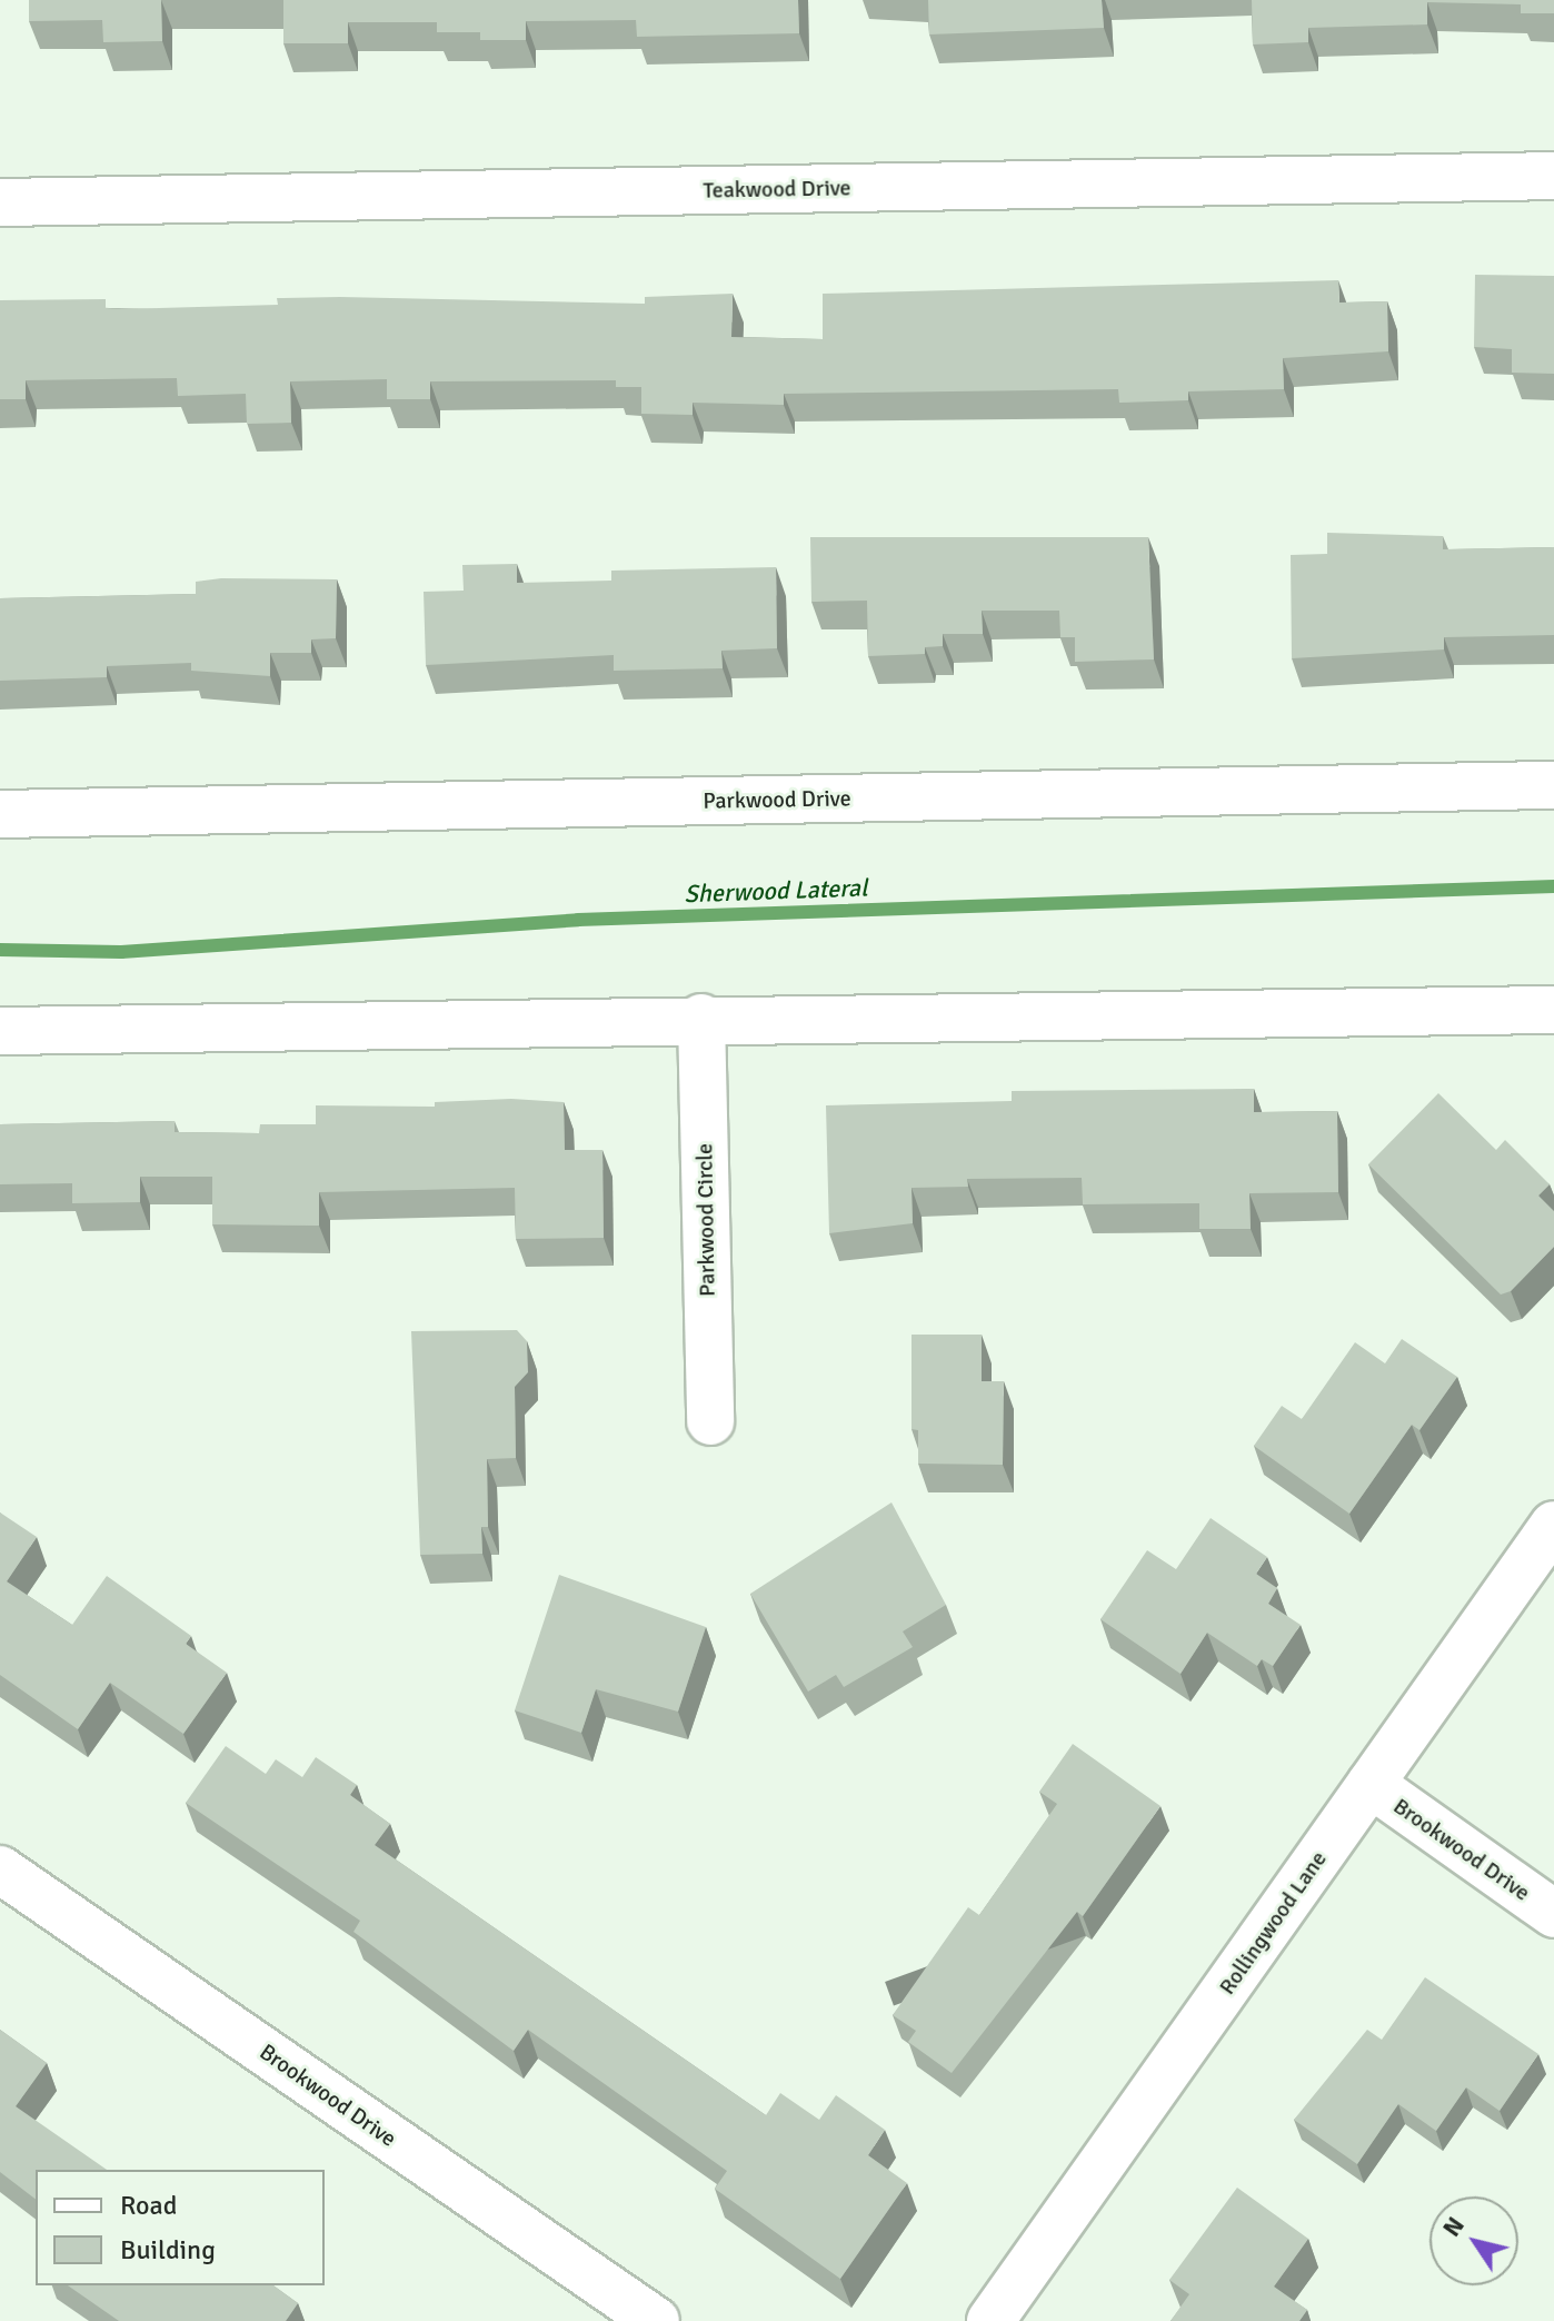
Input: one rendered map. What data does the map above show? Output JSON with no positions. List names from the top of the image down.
{
  "streets": {
    "street": [
      "Teakwood Drive",
      "Parkwood Drive",
      "Parkwood Circle",
      "Brookwood Drive",
      "Rollingwood Lane"
    ]
  },
  "crossings": [
    ["Brookwood Drive", "Rollingwood Lane"]
  ],
  "water": ["Sherwood Lateral"],
  "legend": ["Road", "Building"],
  "north": "top left"
}
